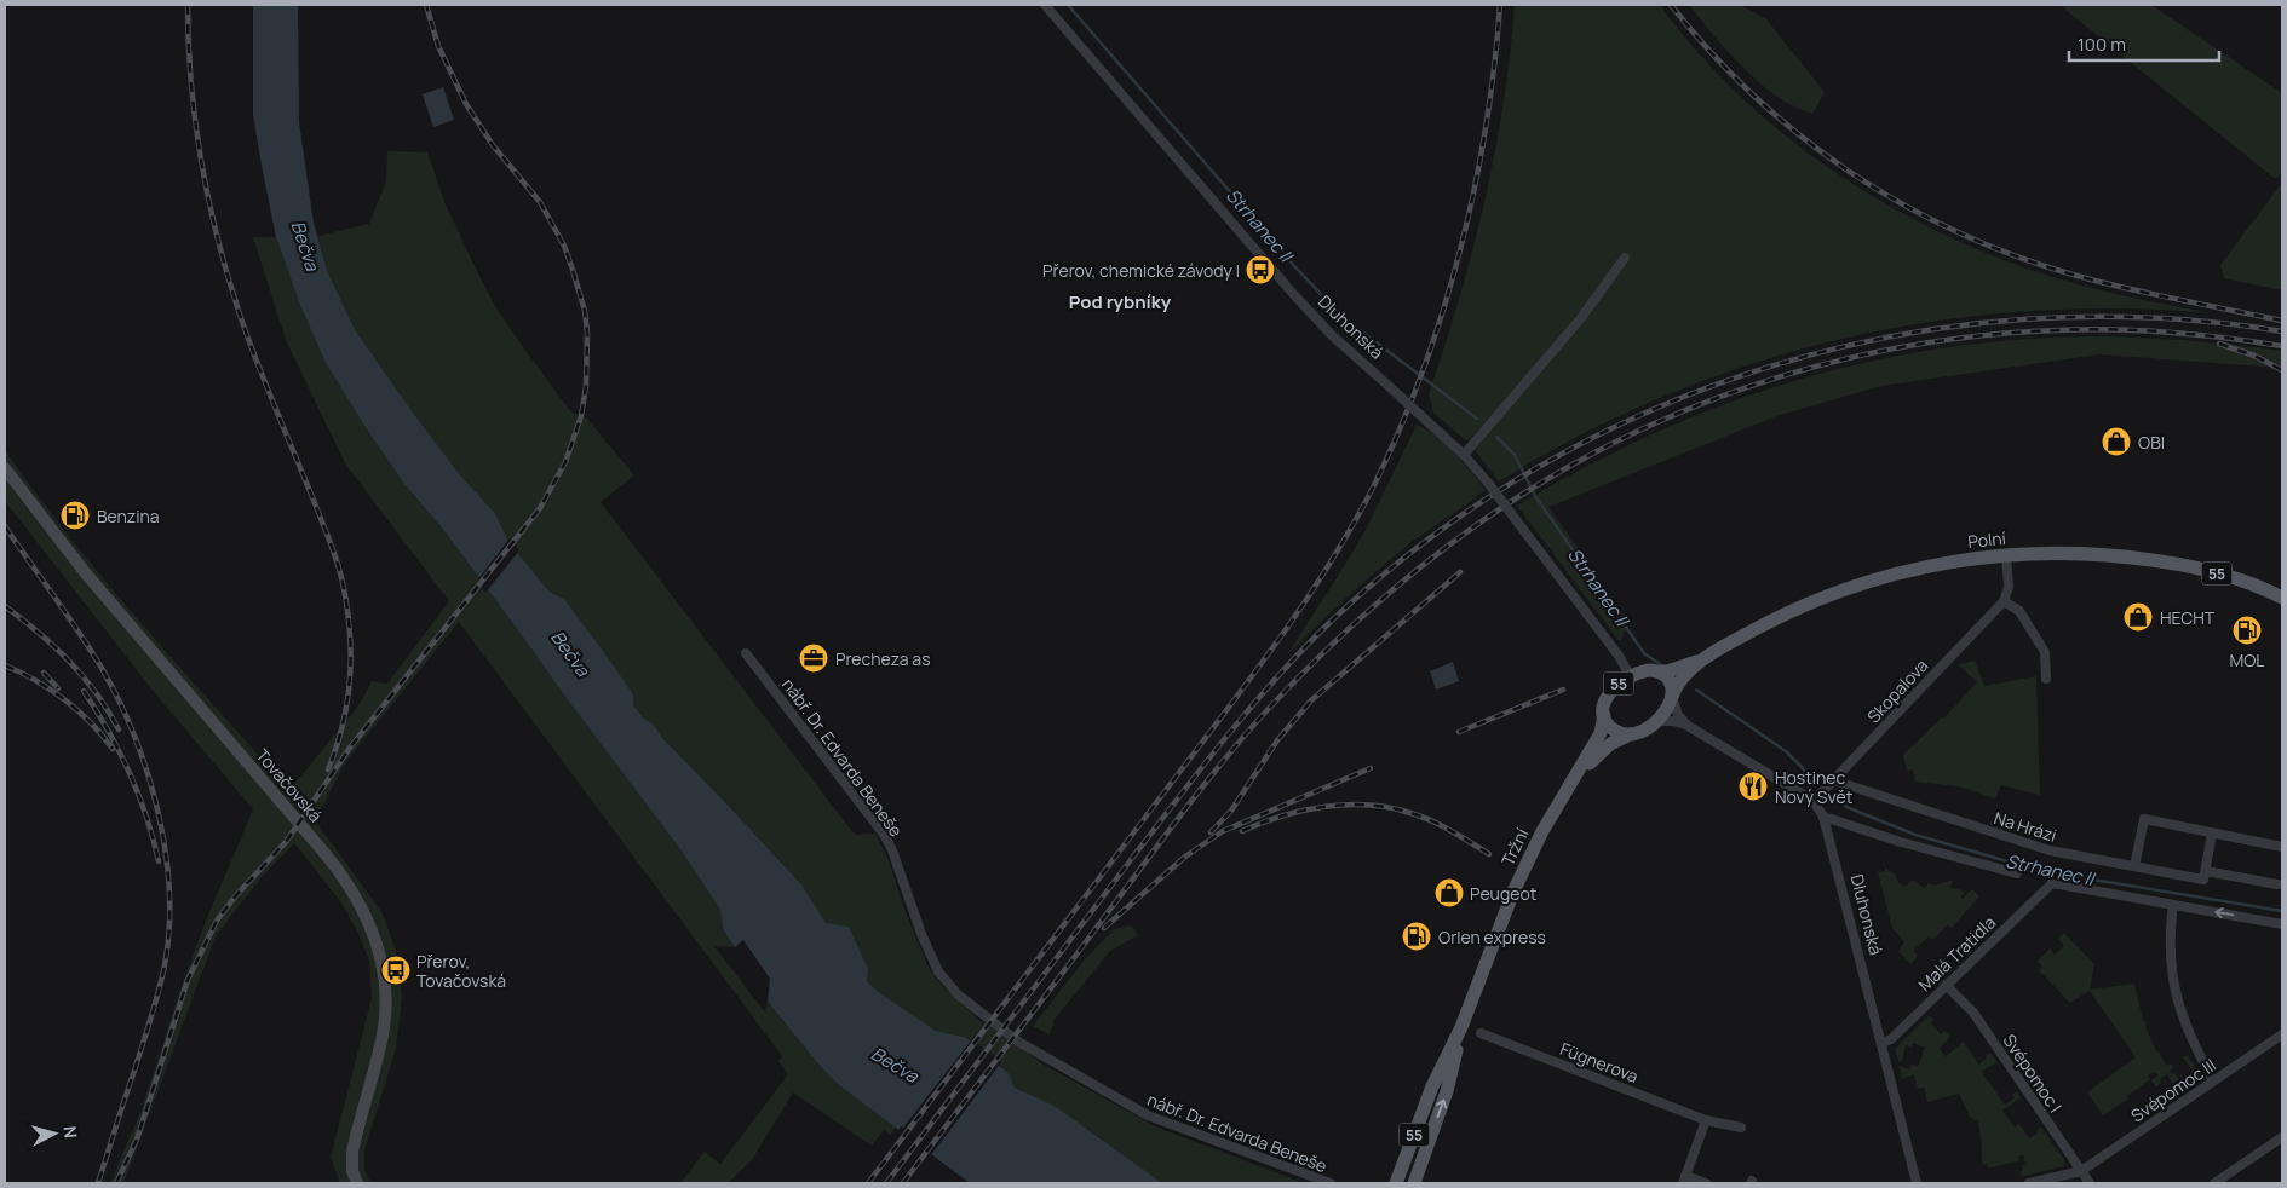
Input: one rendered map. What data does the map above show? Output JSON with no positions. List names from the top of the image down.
{
  "streets": {
    "main road": [
      "Dluhonská",
      "Polní",
      "55",
      "Tovačovská",
      "Tržní"
    ],
    "street": [
      "Skopalova",
      "nábř. Dr. Edvarda Beneše",
      "Na Hrázi",
      "Malá Tratidla",
      "Fügnerova",
      "Svépomoc I",
      "Svépomoc III"
    ]
  },
  "crossings": [
    ["Dluhonská", "Polní"],
    ["Dluhonská", "55"],
    ["Dluhonská", "Skopalova"],
    ["Dluhonská", "Tržní"],
    ["Dluhonská", "Malá Tratidla"],
    ["Polní", "55"],
    ["Polní", "Tržní"],
    ["55", "Tržní"],
    ["Skopalova", "Na Hrázi"],
    ["Malá Tratidla", "Svépomoc I"],
    ["Svépomoc I", "Svépomoc III"]
  ],
  "districts": ["Pod rybníky"],
  "water": ["Strhanec II", "Bečva"],
  "places": {
    "bus stop": ["Přerov, chemické závody I", "Přerov, Tovačovská"],
    "shop": ["OBI", "HECHT", "Peugeot"],
    "fuel station": ["Benzina", "MOL", "Orlen express"],
    "office": ["Precheza as"],
    "restaurant": ["Hostinec Nový Svět"]
  },
  "scale_bar": "100 m",
  "north": "right"
}
